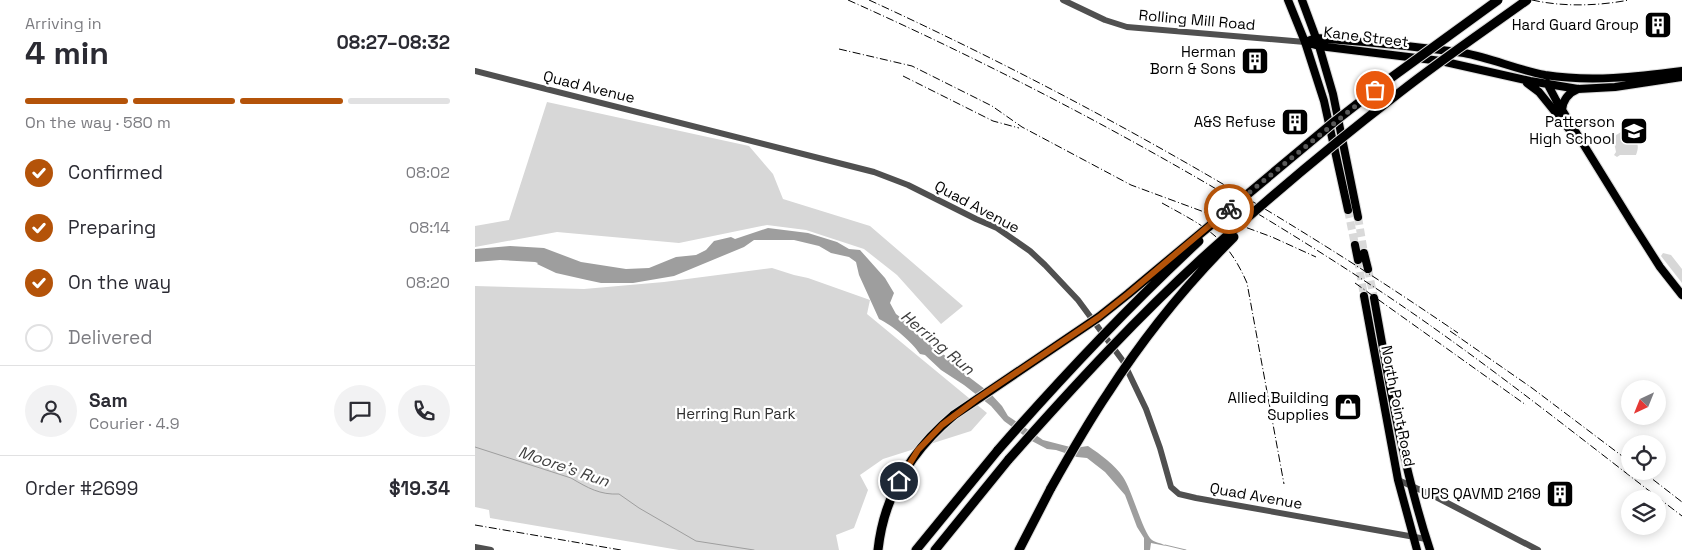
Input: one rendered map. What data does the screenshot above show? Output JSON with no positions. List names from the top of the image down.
{
  "streets": {
    "main road": ["Kane Street", "North Point Road"],
    "street": ["Rolling Mill Road", "Quad Avenue"]
  },
  "crossings": [
    ["Rolling Mill Road", "Kane Street"],
    ["Quad Avenue", "North Point Road"]
  ],
  "water": ["Herring Run", "Moore's Run"],
  "parks": ["Herring Run Park"],
  "places": {
    "building": [
      "Hard Guard Group",
      "Herman Born & Sons",
      "A&S Refuse",
      "UPS QAVMD 2169"
    ],
    "school or university": ["Patterson High School"],
    "shop": ["Allied Building Supplies"]
  },
  "north": "bottom left",
  "page": {
    "heading": ["4 min", "Arriving in", "08:27–08:32"],
    "panel": [
      "Sam",
      "Courier · 4.9",
      "Order #2699",
      "$19.34"
    ],
    "bar": "On the way · 580 m",
    "list": [
      ["Confirmed", "08:02"],
      ["Preparing", "08:14"],
      ["On the way", "08:20"],
      "Delivered"
    ]
  }
}
